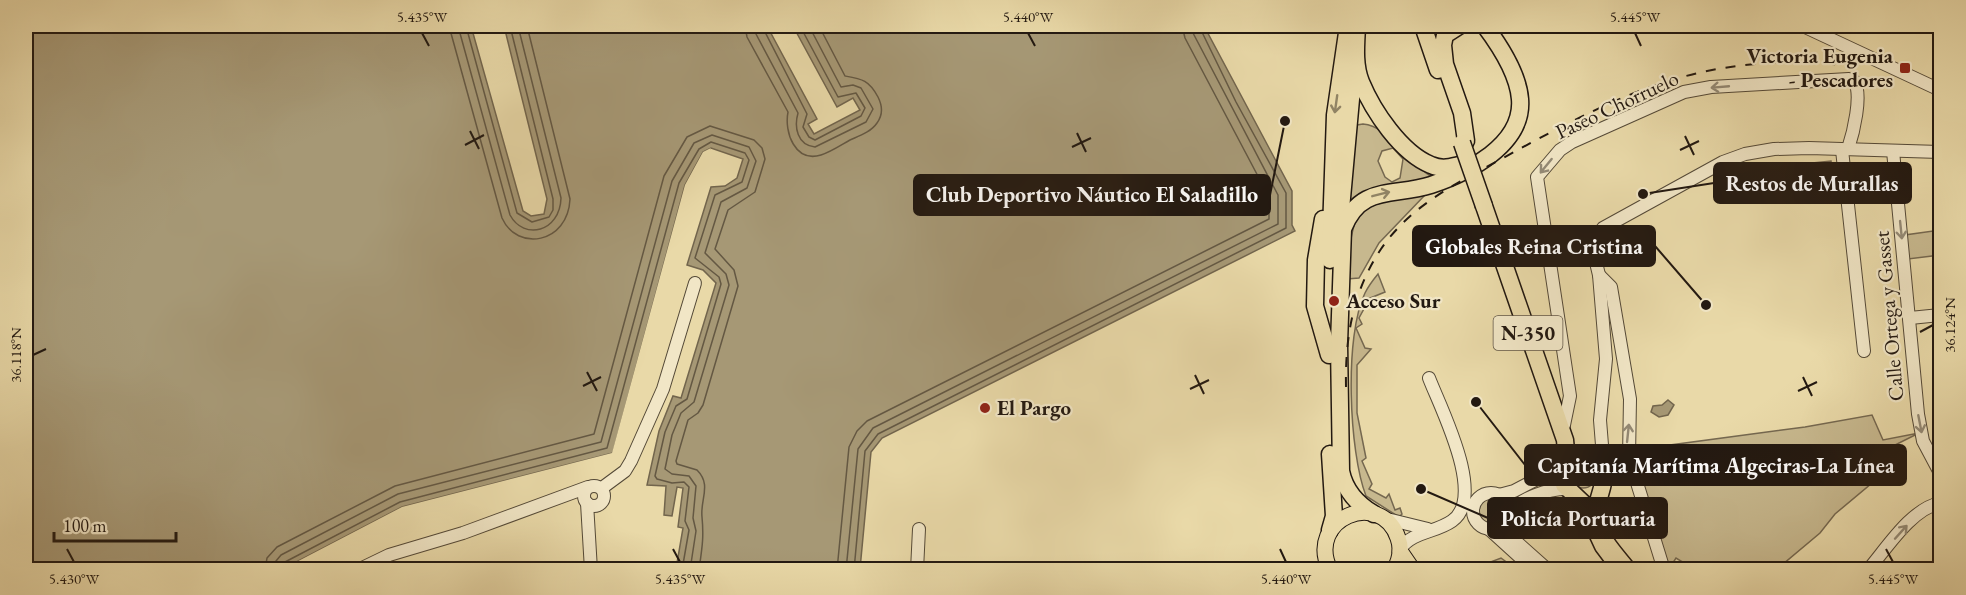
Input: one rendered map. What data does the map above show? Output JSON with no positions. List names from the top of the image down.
{
  "streets": {
    "highway": ["N-350"],
    "street": ["Paseo Chorruelo", "Calle Ortega y Gasset"]
  },
  "crossings": [
    ["Paseo Chorruelo", "N-350"]
  ],
  "places": {
    "transit": ["Victoria Eugenia - Pescadores"],
    "other": [
      "Club Deportivo Náutico El Saladillo",
      "Restos de Murallas",
      "Acceso Sur",
      "Globales Reina Cristina",
      "Capitanía Marítima Algeciras-La Línea",
      "El Pargo",
      "Policía Portuaria"
    ]
  },
  "scale_bar": "100 m",
  "coordinates": [
    "5.435°W",
    "5.440°W",
    "5.445°W",
    "36.124°N",
    "36.118°N",
    "5.430°W"
  ]
}
